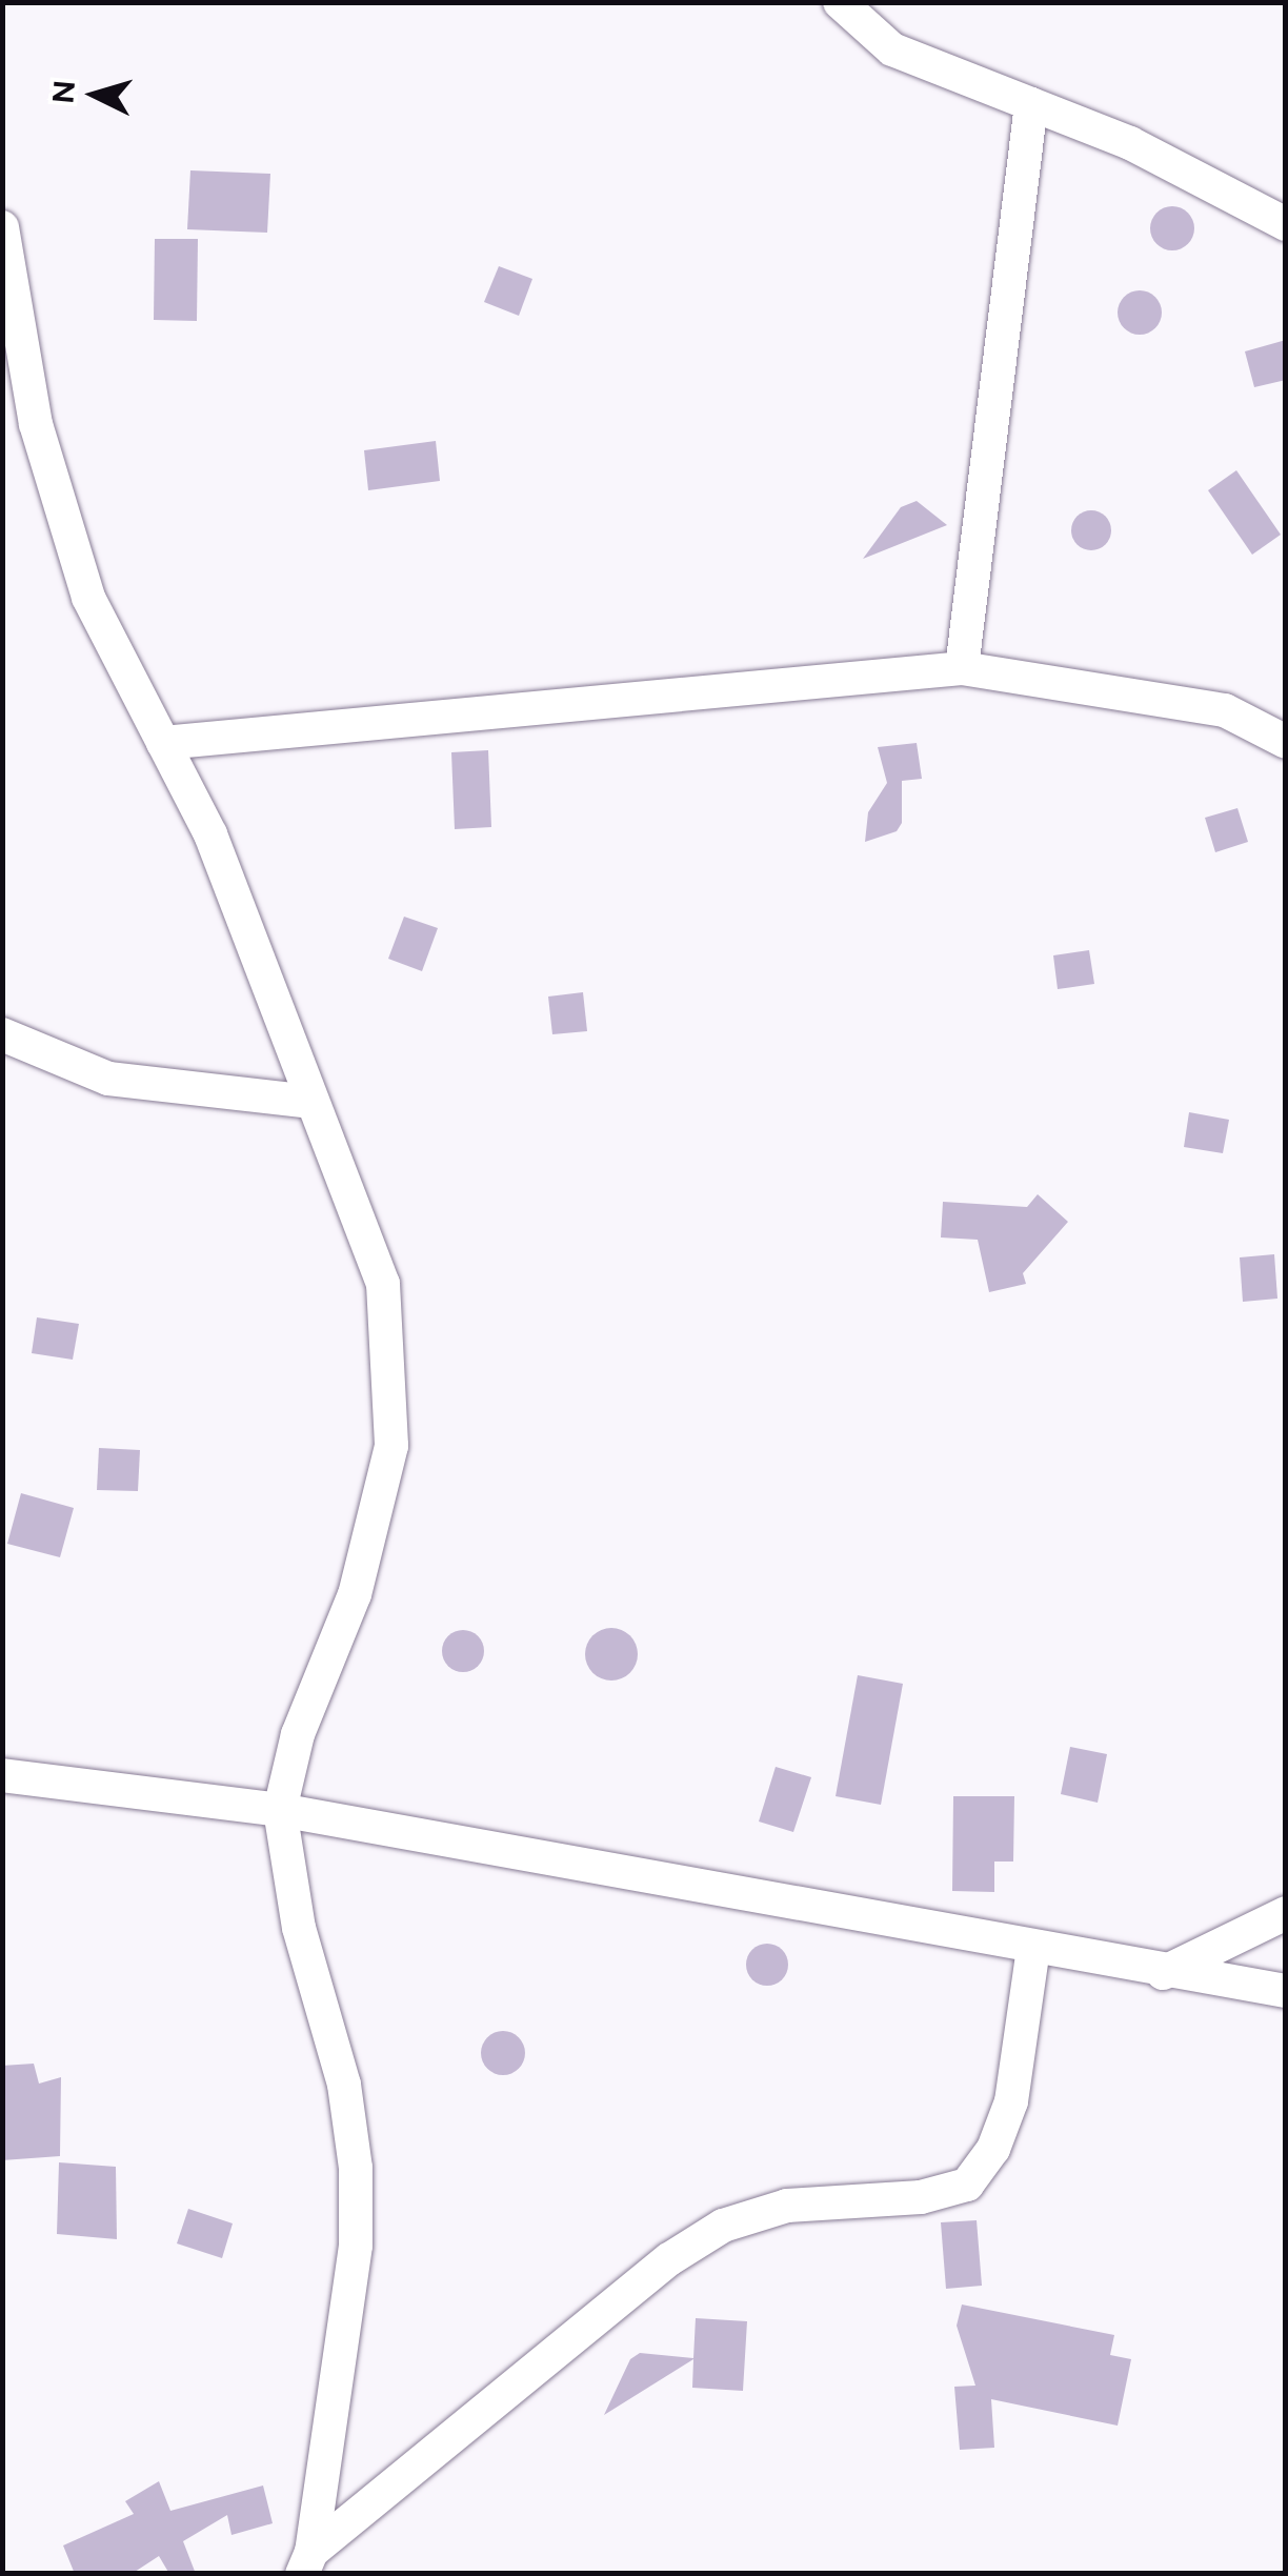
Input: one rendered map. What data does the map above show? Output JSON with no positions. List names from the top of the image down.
{
  "north": "left"
}
